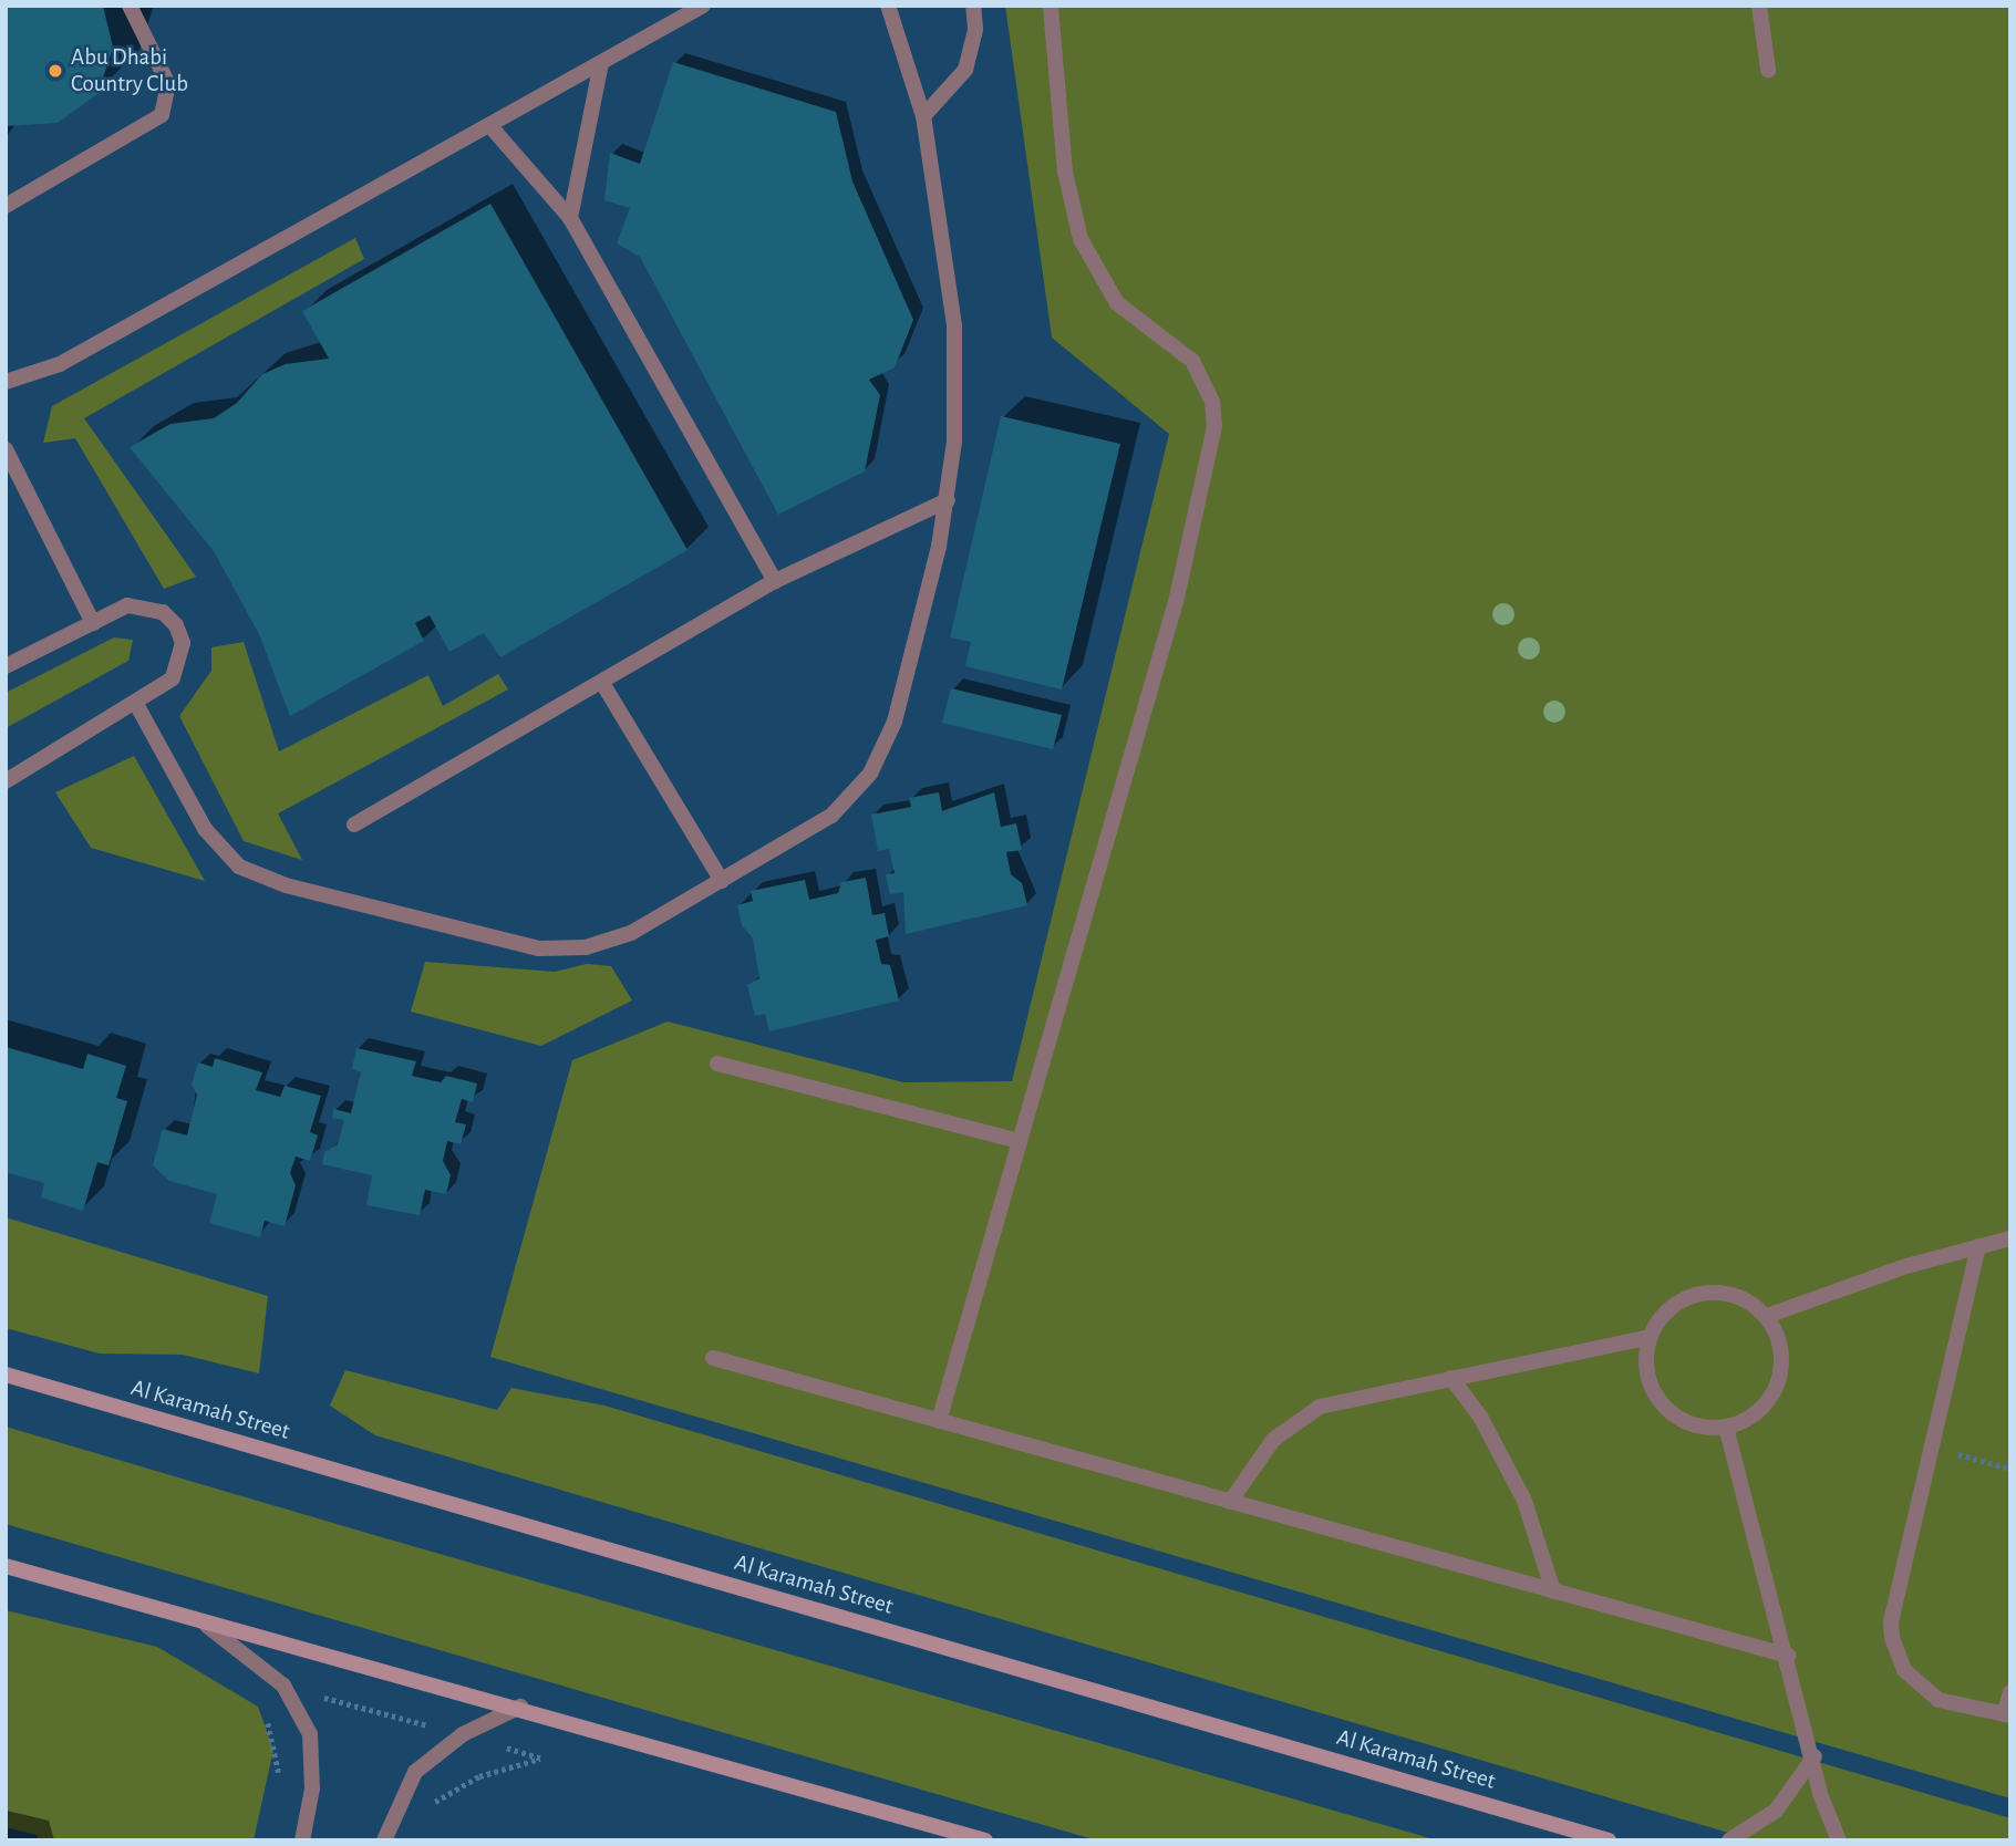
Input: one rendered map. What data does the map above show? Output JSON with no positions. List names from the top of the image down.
{
  "streets": {
    "main road": ["Al Karamah Street"]
  },
  "places": ["Abu Dhabi Country Club"]
}
